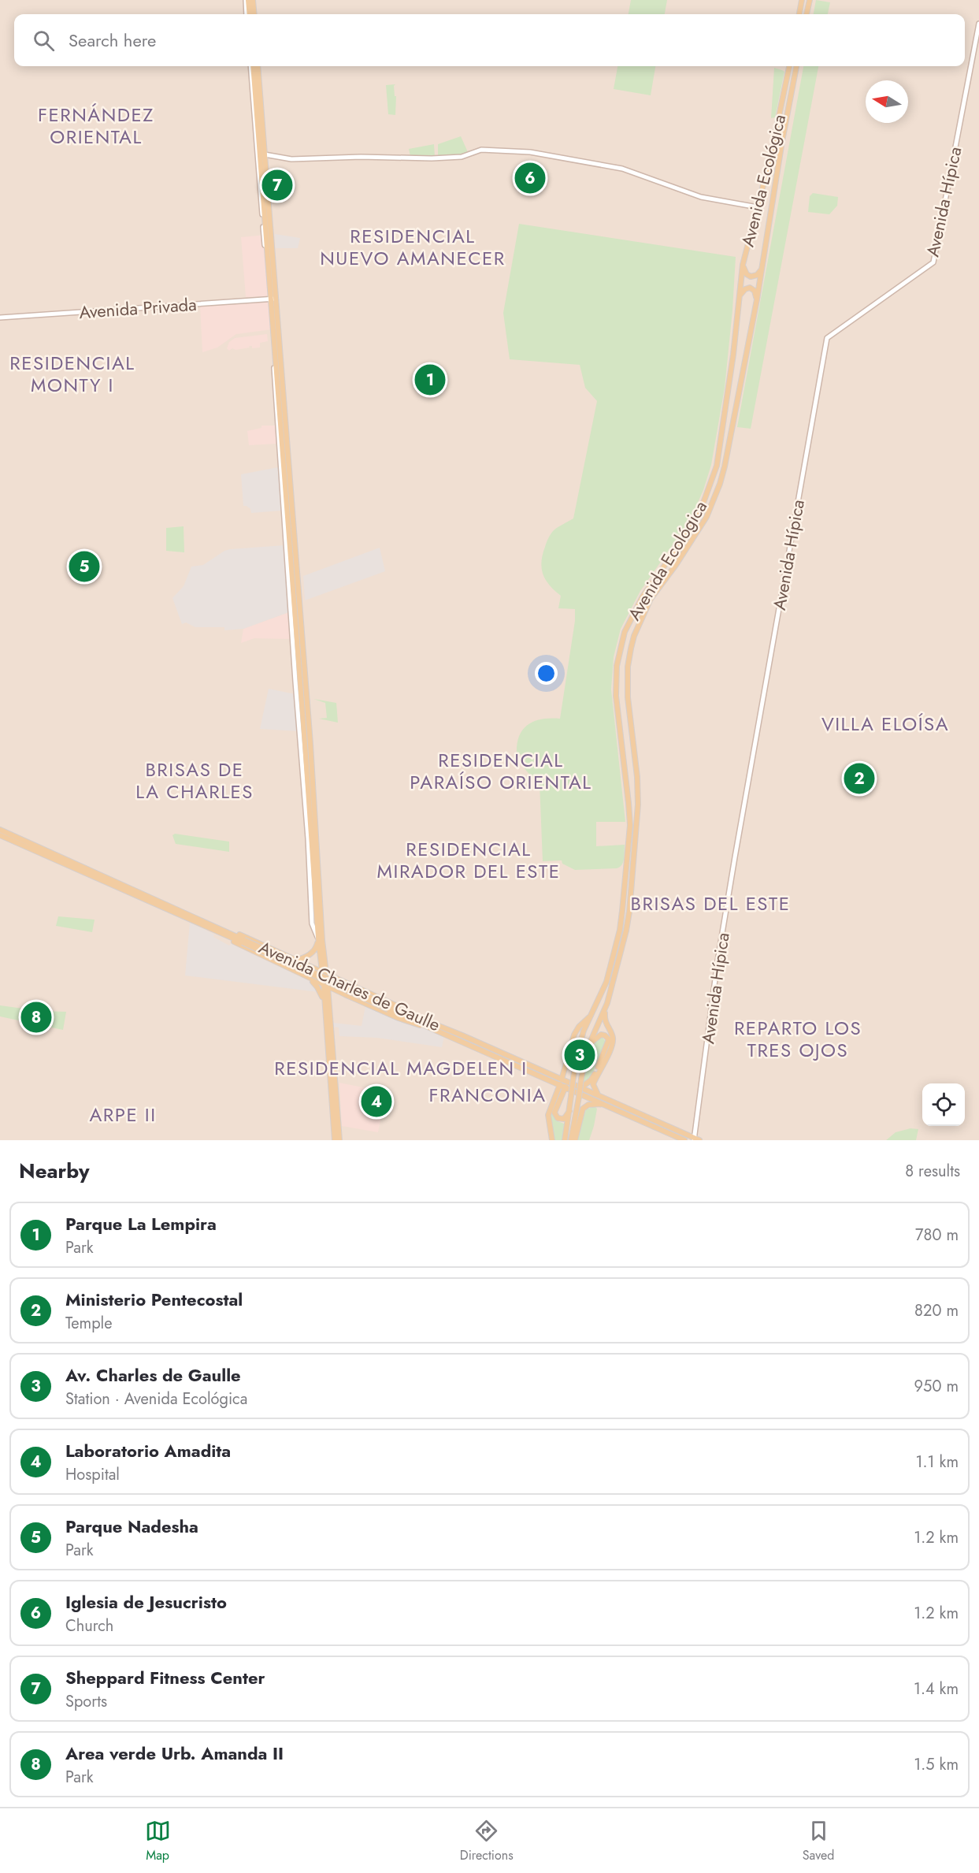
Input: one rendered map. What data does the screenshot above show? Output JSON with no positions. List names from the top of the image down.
{
  "streets": {
    "main road": ["Avenida Ecológica", "Avenida Charles de Gaulle"],
    "street": ["Avenida Hípica", "Avenida Privada"]
  },
  "crossings": [
    ["Avenida Hípica", "Avenida Charles de Gaulle"]
  ],
  "districts": [
    "FERNÁNDEZ ORIENTAL",
    "RESIDENCIAL NUEVO AMANECER",
    "RESIDENCIAL MONTY I",
    "VILLA ELOÍSA",
    "RESIDENCIAL PARAÍSO ORIENTAL",
    "BRISAS DE LA CHARLES",
    "RESIDENCIAL MIRADOR DEL ESTE",
    "BRISAS DEL ESTE",
    "REPARTO LOS TRES OJOS",
    "RESIDENCIAL MAGDELEN I",
    "FRANCONIA",
    "ARPE II"
  ],
  "north": "left",
  "page": {
    "search": "Search here",
    "pins": [
      "6",
      "7",
      "1",
      "5",
      "2",
      "8",
      "3",
      "4"
    ],
    "heading": ["Nearby", "8 results"],
    "list": [
      {
        "mark": "1",
        "name": "Parque La Lempira",
        "note": "Park",
        "value": "780 m"
      },
      {
        "mark": "2",
        "name": "Ministerio Pentecostal",
        "note": "Temple",
        "value": "820 m"
      },
      {
        "mark": "3",
        "name": "Av. Charles de Gaulle",
        "note": "Station · Avenida Ecológica",
        "value": "950 m"
      },
      {
        "mark": "4",
        "name": "Laboratorio Amadita",
        "note": "Hospital",
        "value": "1.1 km"
      },
      {
        "mark": "5",
        "name": "Parque Nadesha",
        "note": "Park",
        "value": "1.2 km"
      },
      {
        "mark": "6",
        "name": "Iglesia de Jesucristo",
        "note": "Church",
        "value": "1.2 km"
      },
      {
        "mark": "7",
        "name": "Sheppard Fitness Center",
        "note": "Sports",
        "value": "1.4 km"
      },
      {
        "mark": "8",
        "name": "Area verde Urb. Amanda II",
        "note": "Park",
        "value": "1.5 km"
      }
    ],
    "nav": ["Map", "Directions", "Saved"]
  }
}
